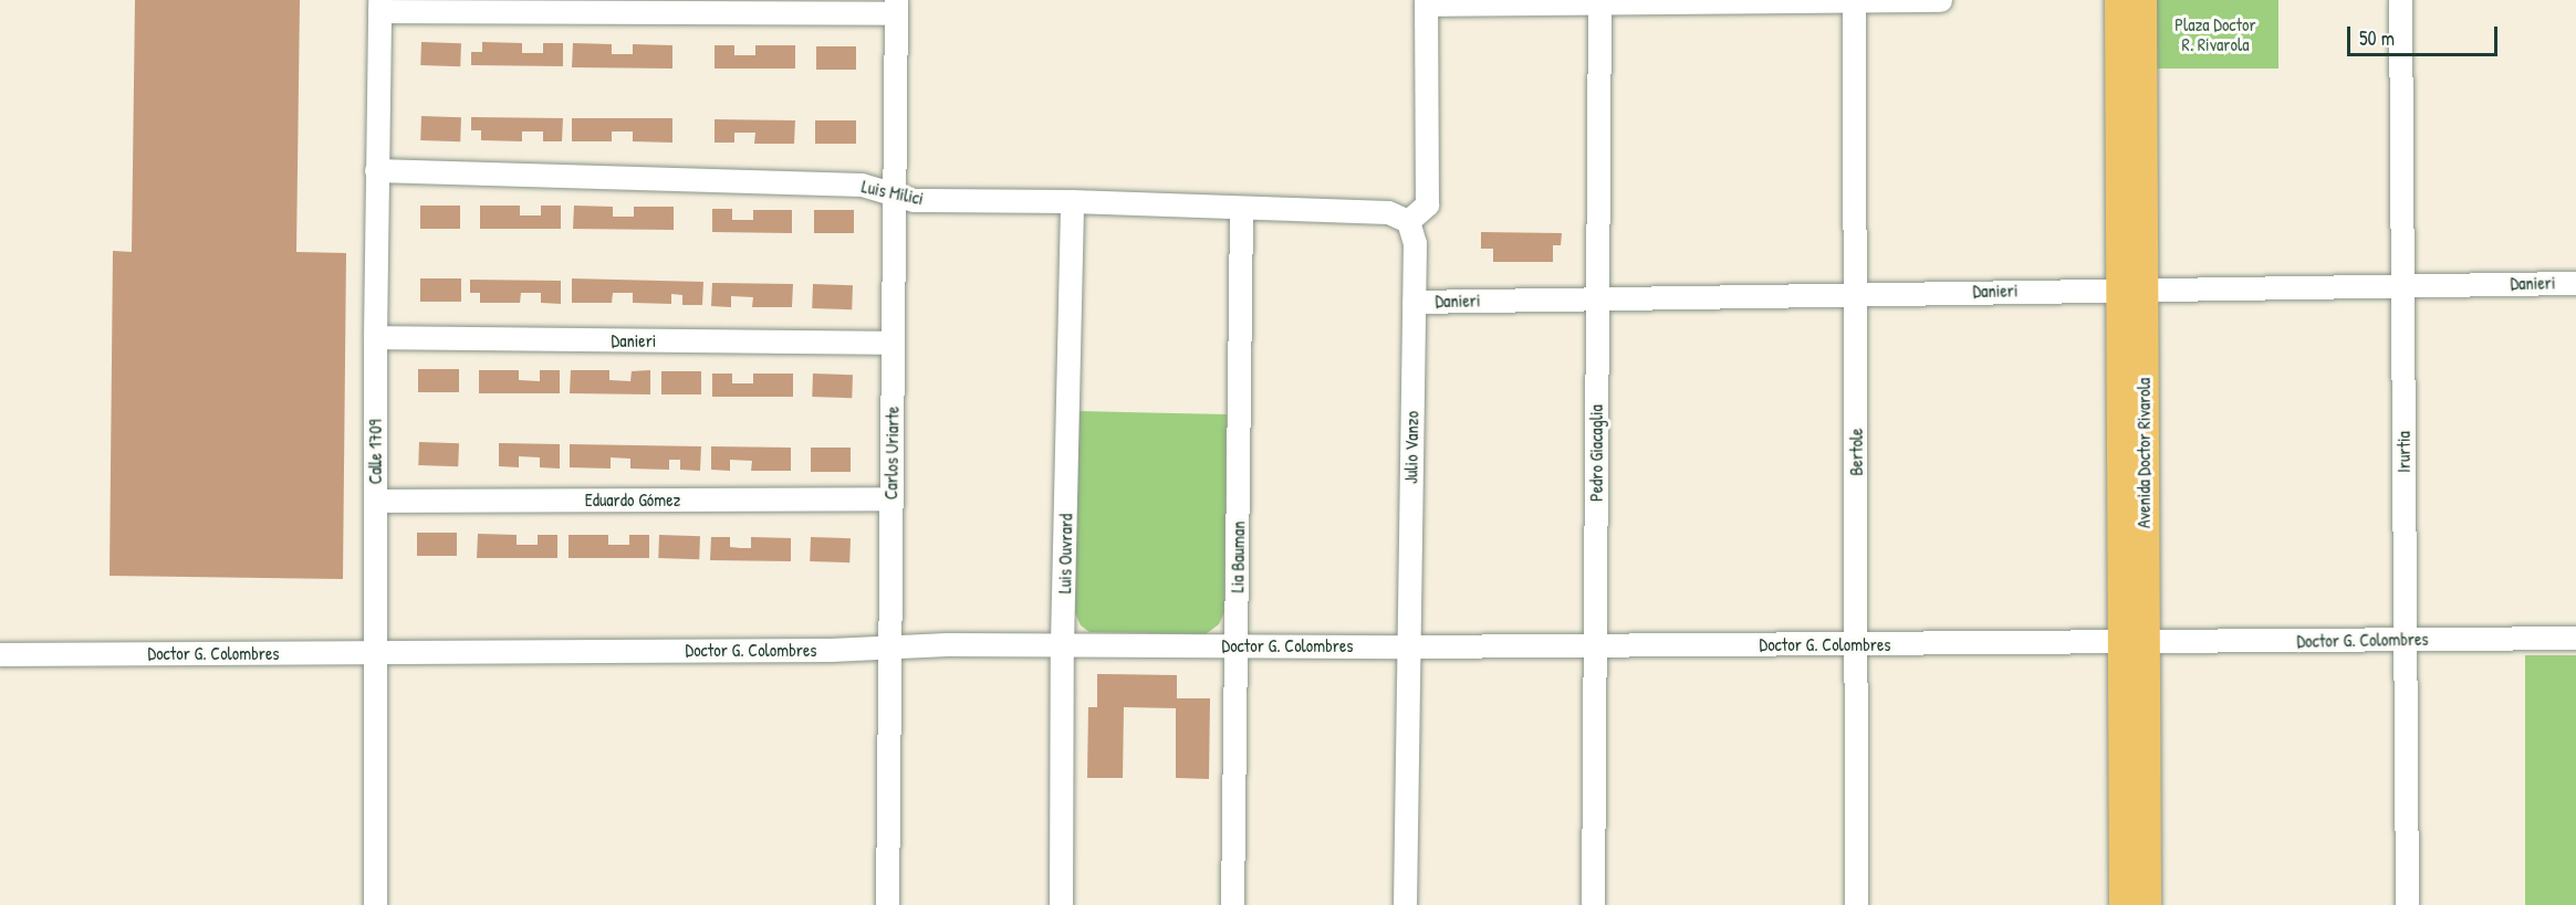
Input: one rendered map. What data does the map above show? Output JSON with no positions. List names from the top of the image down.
{
  "streets": {
    "main road": ["Avenida Doctor Rivarola"],
    "street": [
      "Luis Milici",
      "Danieri",
      "Julio Vanzo",
      "Calle 1709",
      "Bertole",
      "Irurtia",
      "Carlos Uriarte",
      "Pedro Giacaglia",
      "Eduardo Gómez",
      "Luis Ouvrard",
      "Lia Bauman",
      "Doctor G. Colombres"
    ]
  },
  "crossings": [
    ["Luis Milici", "Julio Vanzo"],
    ["Luis Milici", "Calle 1709"],
    ["Luis Milici", "Carlos Uriarte"],
    ["Luis Milici", "Luis Ouvrard"],
    ["Luis Milici", "Lia Bauman"],
    ["Danieri", "Julio Vanzo"],
    ["Danieri", "Calle 1709"],
    ["Danieri", "Bertole"],
    ["Danieri", "Irurtia"],
    ["Danieri", "Carlos Uriarte"],
    ["Danieri", "Pedro Giacaglia"],
    ["Danieri", "Avenida Doctor Rivarola"],
    ["Julio Vanzo", "Doctor G. Colombres"],
    ["Calle 1709", "Eduardo Gómez"],
    ["Calle 1709", "Doctor G. Colombres"],
    ["Bertole", "Doctor G. Colombres"],
    ["Irurtia", "Doctor G. Colombres"],
    ["Carlos Uriarte", "Eduardo Gómez"],
    ["Carlos Uriarte", "Doctor G. Colombres"],
    ["Pedro Giacaglia", "Doctor G. Colombres"],
    ["Avenida Doctor Rivarola", "Doctor G. Colombres"],
    ["Luis Ouvrard", "Doctor G. Colombres"],
    ["Lia Bauman", "Doctor G. Colombres"]
  ],
  "parks": ["Plaza Doctor R. Rivarola"],
  "scale_bar": "50 m"
}
